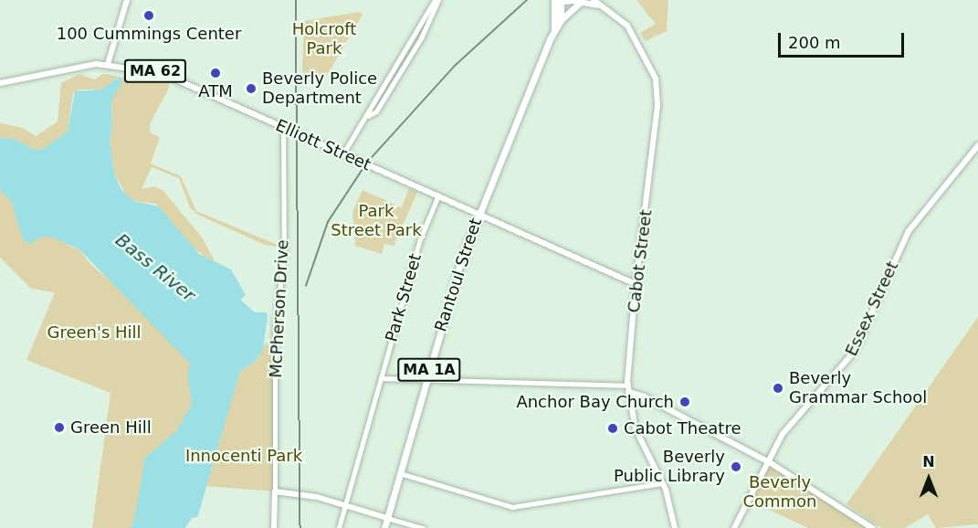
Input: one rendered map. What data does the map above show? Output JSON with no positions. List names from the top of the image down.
{
  "streets": {
    "highway": ["Rantoul Street", "MA 1A"],
    "main road": [
      "MA 62",
      "Elliott Street",
      "Cabot Street",
      "Essex Street"
    ],
    "street": ["Park Street", "McPherson Drive"]
  },
  "crossings": [
    ["Elliott Street", "Cabot Street"],
    ["Elliott Street", "Rantoul Street"],
    ["Elliott Street", "Park Street"],
    ["Elliott Street", "McPherson Drive"],
    ["Cabot Street", "Rantoul Street"]
  ],
  "water": ["Bass River"],
  "parks": [
    "Holcroft Park",
    "Park Street Park",
    "Green's Hill",
    "Innocenti Park",
    "Beverly Common"
  ],
  "places": [
    "100 Cummings Center",
    "ATM",
    "Beverly Police Department",
    "Beverly Grammar School",
    "Anchor Bay Church",
    "Green Hill",
    "Cabot Theatre",
    "Beverly Public Library"
  ],
  "scale_bar": "200 m",
  "north": "top"
}
